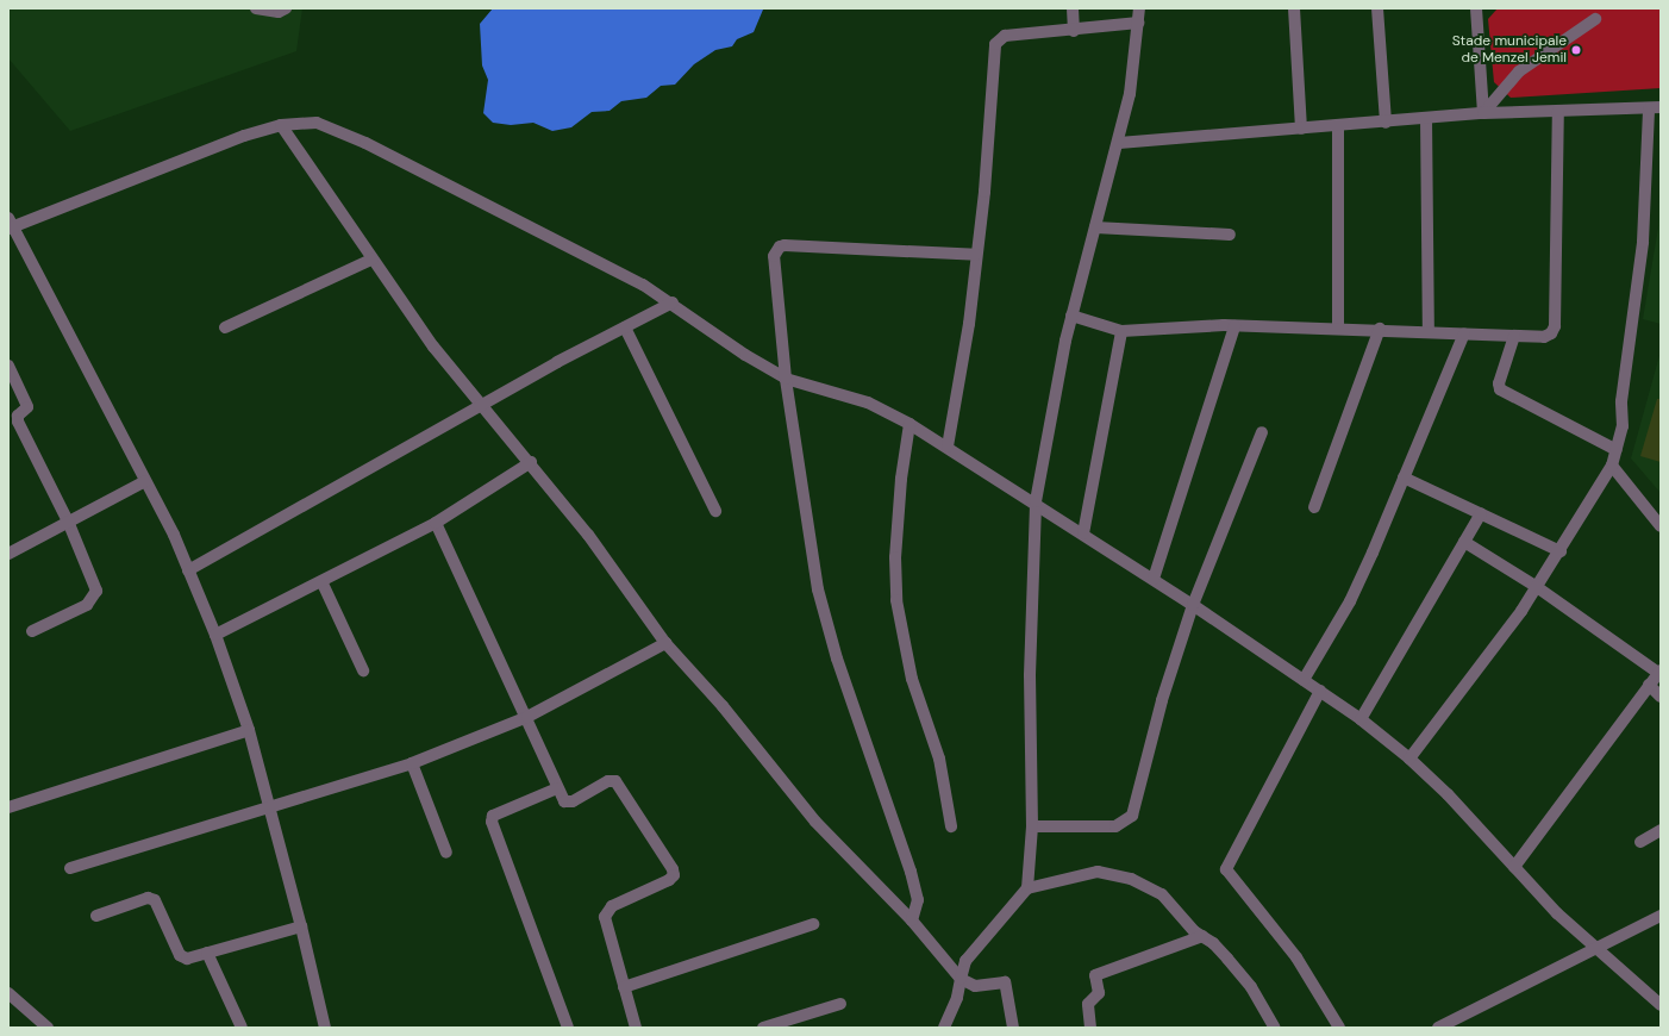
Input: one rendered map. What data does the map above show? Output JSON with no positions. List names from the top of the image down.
{
  "places": ["Stade municipale de Menzel Jemil"]
}
